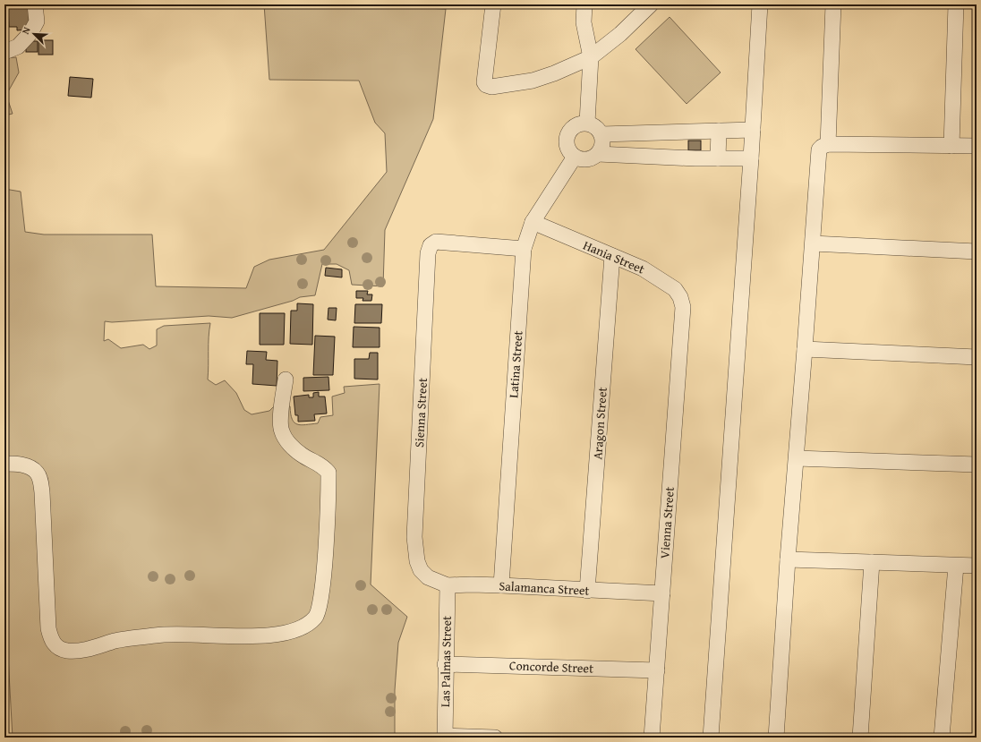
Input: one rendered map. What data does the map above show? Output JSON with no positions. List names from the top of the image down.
{
  "streets": {
    "street": [
      "Hania Street",
      "Latina Street",
      "Sienna Street",
      "Aragon Street",
      "Vienna Street",
      "Salamanca Street",
      "Las Palmas Street",
      "Concorde Street"
    ]
  },
  "crossings": [
    ["Hania Street", "Latina Street"],
    ["Hania Street", "Aragon Street"],
    ["Hania Street", "Vienna Street"],
    ["Latina Street", "Sienna Street"],
    ["Latina Street", "Salamanca Street"],
    ["Sienna Street", "Salamanca Street"],
    ["Aragon Street", "Salamanca Street"],
    ["Vienna Street", "Salamanca Street"],
    ["Vienna Street", "Concorde Street"],
    ["Salamanca Street", "Las Palmas Street"],
    ["Las Palmas Street", "Concorde Street"]
  ],
  "north": "top left"
}
